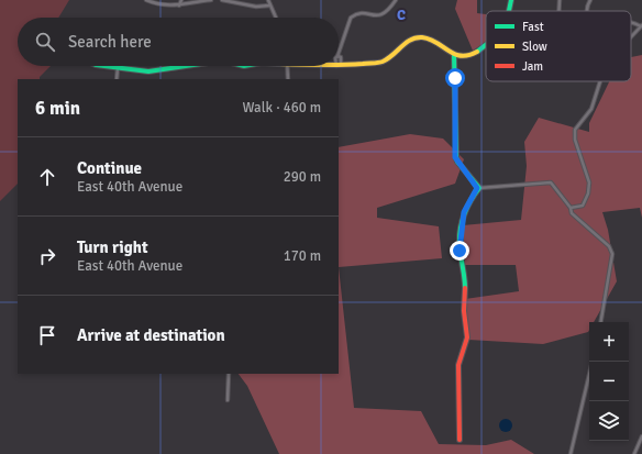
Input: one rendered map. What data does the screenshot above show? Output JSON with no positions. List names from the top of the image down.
{
  "legend": ["Fast", "Slow", "Jam"],
  "page": {
    "search": "Search here",
    "heading": ["6 min", "Walk · 460 m"],
    "list": [
      ["Continue", "East 40th Avenue", "290 m"],
      ["Turn right", "East 40th Avenue", "170 m"],
      "Arrive at destination"
    ],
    "map_buttons": ["+", "−"]
  },
  "grid": {
    "columns": ["C"]
  }
}
